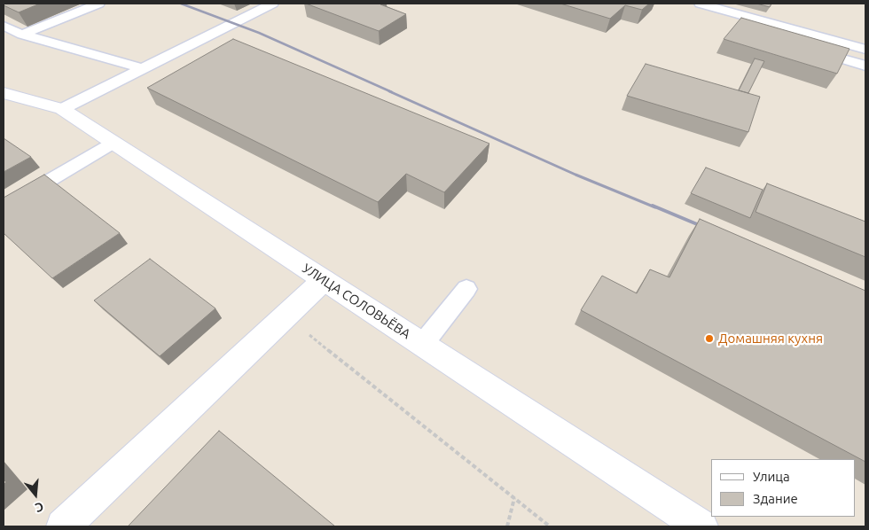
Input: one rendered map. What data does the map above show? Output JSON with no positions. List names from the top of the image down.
{
  "streets": {
    "street": ["УЛИЦА СОЛОВЬЁВА"]
  },
  "places": ["Домашняя кухня"],
  "legend": ["Улица", "Здание"],
  "north": "bottom"
}
